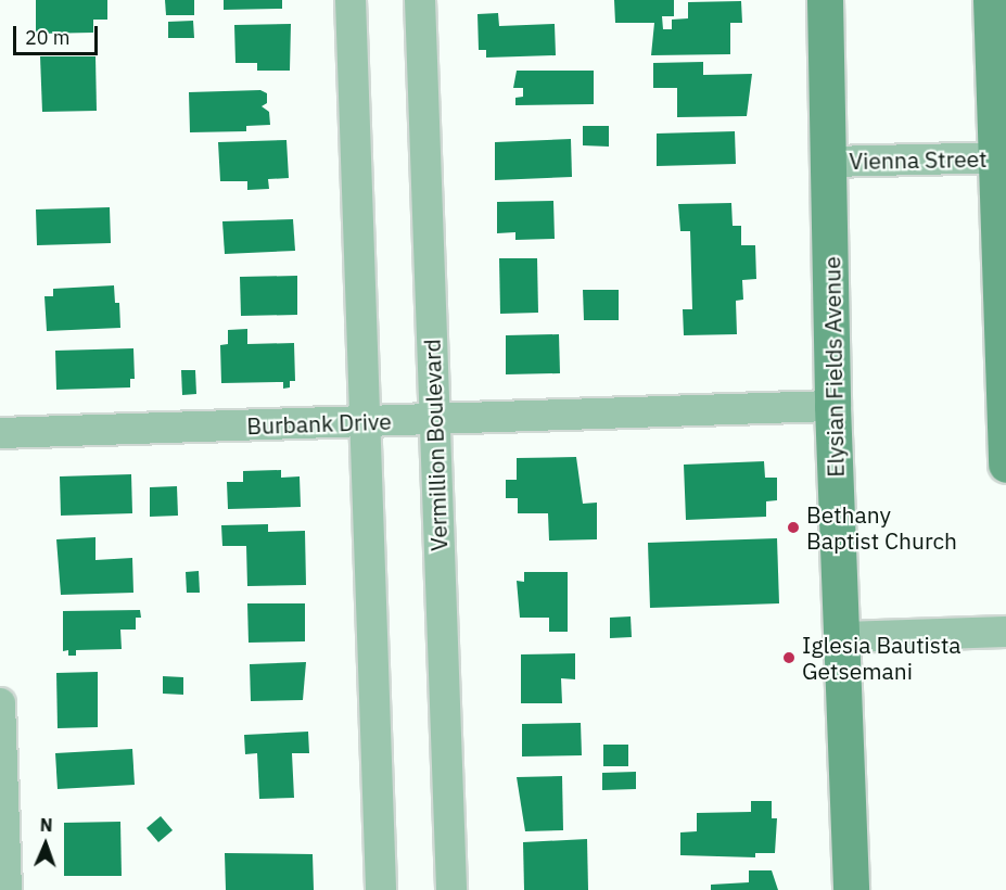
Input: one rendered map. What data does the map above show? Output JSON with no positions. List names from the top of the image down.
{
  "streets": {
    "main road": ["Elysian Fields Avenue"],
    "street": ["Vienna Street", "Burbank Drive", "Vermillion Boulevard"]
  },
  "crossings": [
    ["Vienna Street", "Elysian Fields Avenue"],
    ["Elysian Fields Avenue", "Burbank Drive"],
    ["Burbank Drive", "Vermillion Boulevard"]
  ],
  "places": ["Bethany Baptist Church", "Iglesia Bautista Getsemani"],
  "scale_bar": "20 m",
  "north": "top"
}
